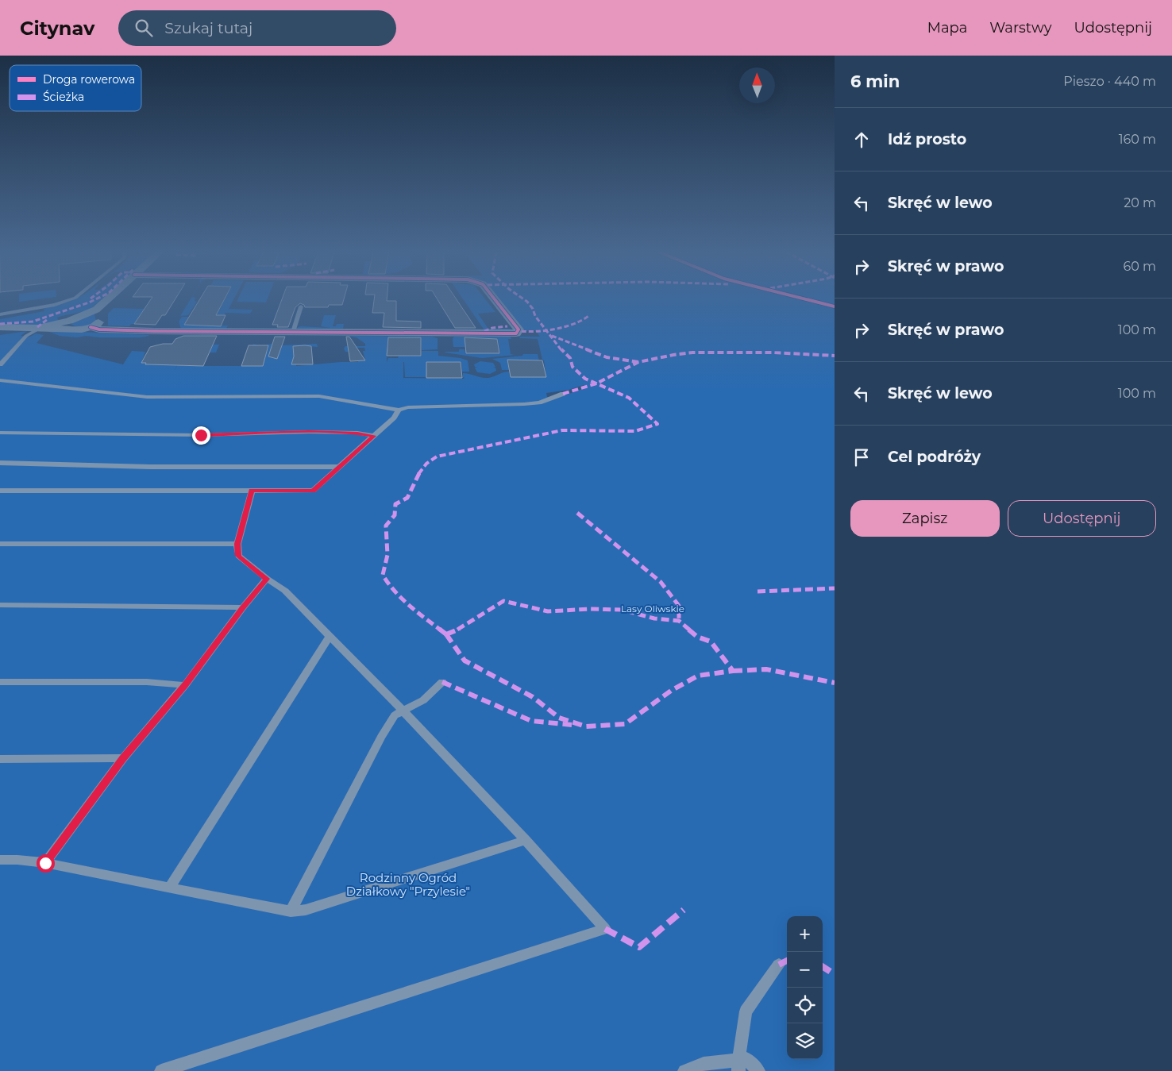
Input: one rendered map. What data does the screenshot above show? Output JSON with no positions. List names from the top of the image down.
{
  "parks": ["Lasy Oliwskie", "Rodzinny Ogród Działkowy \"Przylesie\""],
  "legend": ["Droga rowerowa", "Ścieżka"],
  "north": "top",
  "page": {
    "header": "Citynav",
    "search": "Szukaj tutaj",
    "nav": ["Mapa", "Warstwy", "Udostępnij"],
    "heading": ["6 min", "Pieszo · 440 m"],
    "list": [
      ["Idź prosto", "160 m"],
      ["Skręć w lewo", "20 m"],
      ["Skręć w prawo", "60 m"],
      ["Skręć w prawo", "100 m"],
      ["Skręć w lewo", "100 m"],
      "Cel podróży"
    ],
    "buttons": ["Zapisz", "Udostępnij"],
    "map_buttons": ["+", "−"]
  }
}
